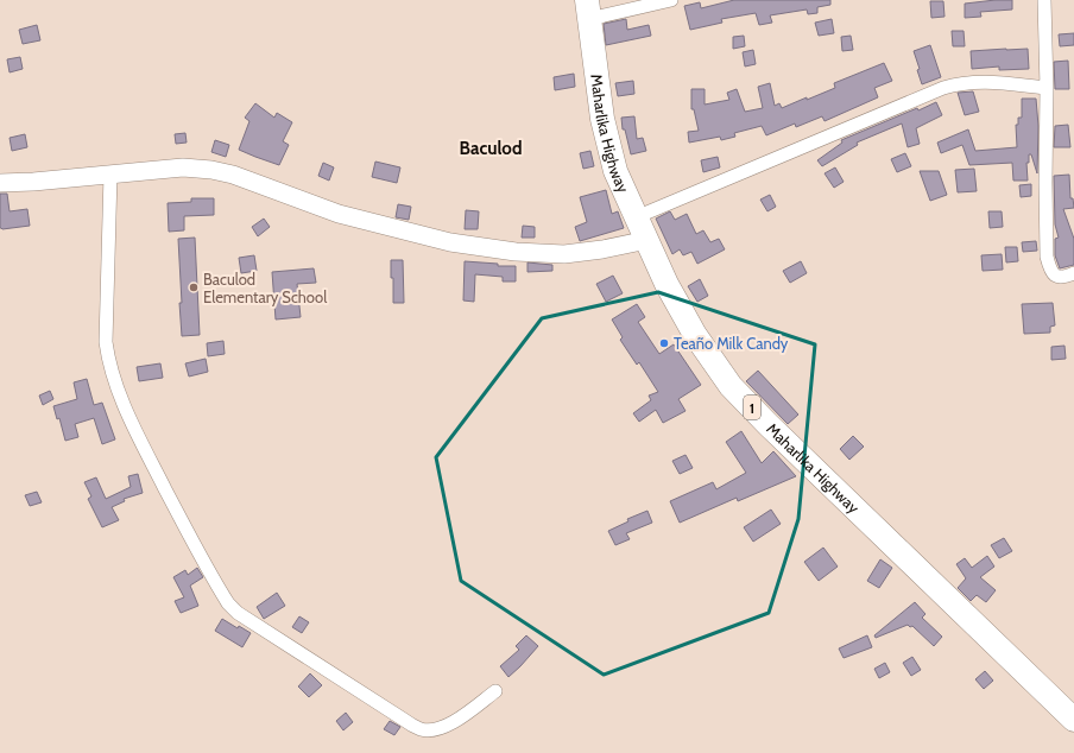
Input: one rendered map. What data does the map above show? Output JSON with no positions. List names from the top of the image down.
{
  "streets": {
    "highway": ["Maharlika Highway", "1"]
  },
  "districts": ["Baculod"],
  "places": ["Baculod Elementary School", "Teaño Milk Candy"]
}
